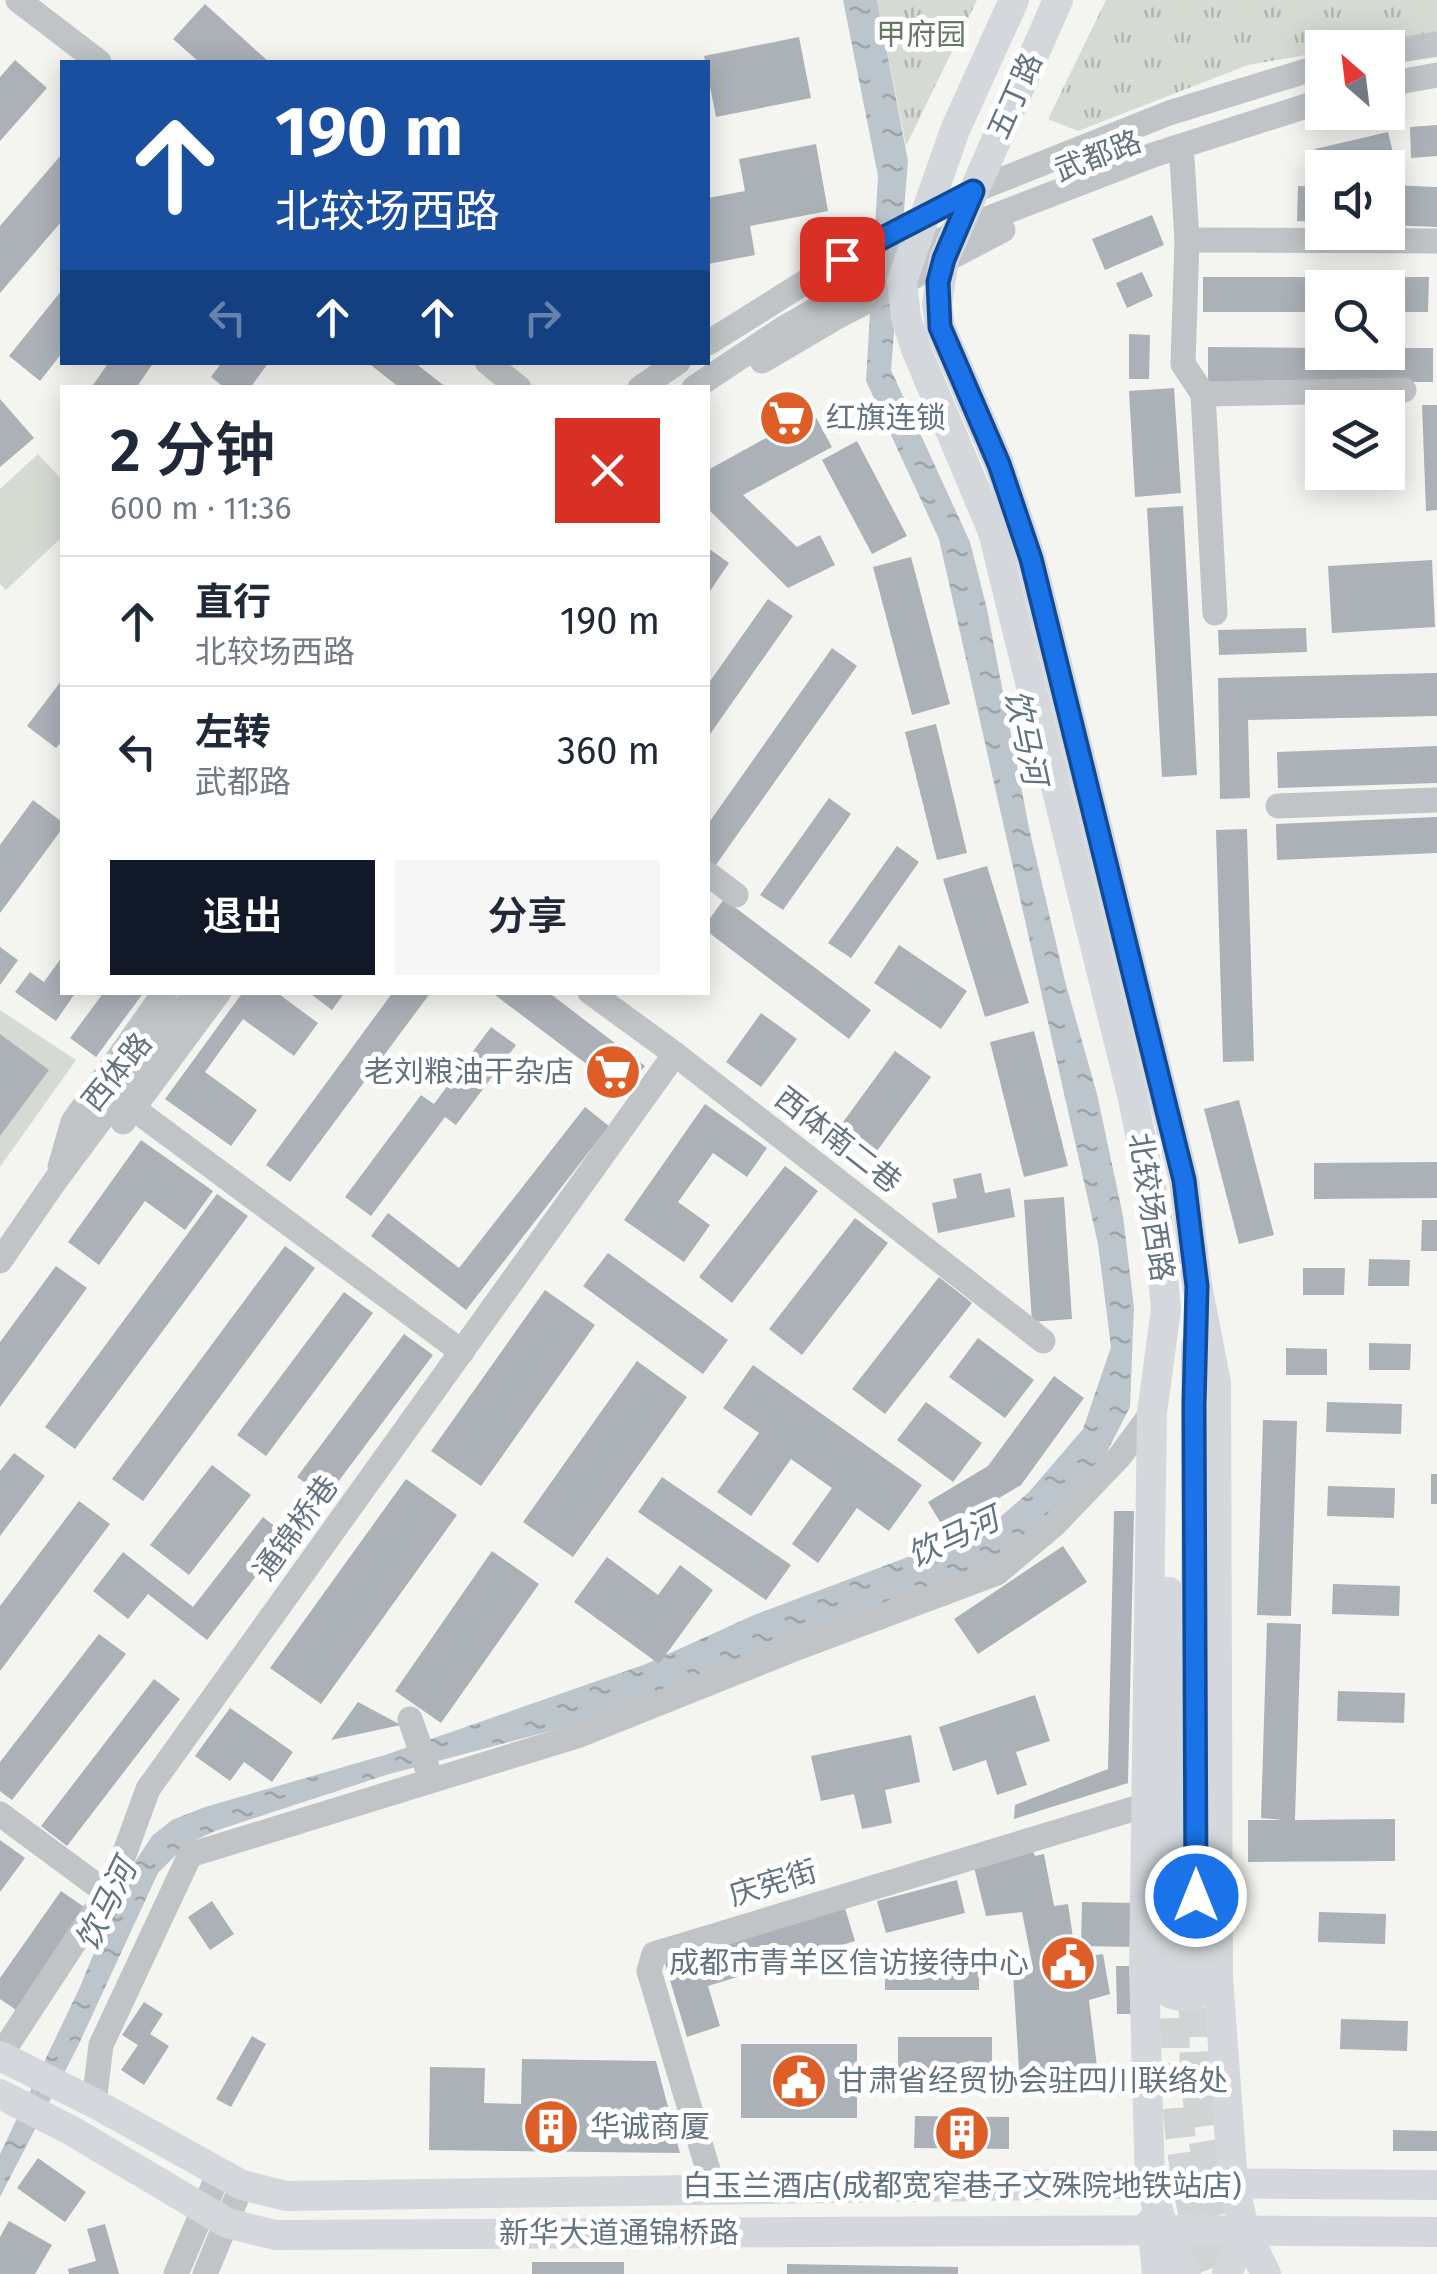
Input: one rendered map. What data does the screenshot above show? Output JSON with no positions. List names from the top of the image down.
{
  "streets": {
    "main road": ["五丁路", "北较场西路", "新华大道通锦桥路"],
    "street": [
      "武都路",
      "西体路",
      "西体南二巷",
      "通锦桥巷",
      "庆宪街"
    ]
  },
  "crossings": [
    ["五丁路", "武都路"],
    ["五丁路", "北较场西路"],
    ["武都路", "北较场西路"],
    ["西体南二巷", "通锦桥巷"],
    ["北较场西路", "庆宪街"],
    ["北较场西路", "新华大道通锦桥路"],
    ["通锦桥巷", "新华大道通锦桥路"],
    ["庆宪街", "新华大道通锦桥路"]
  ],
  "water": ["饮马河"],
  "parks": ["甲府园"],
  "places": {
    "supermarket": ["红旗连锁", "老刘粮油干杂店"],
    "public building": ["成都市青羊区信访接待中心", "甘肃省经贸协会驻四川联络处"],
    "building": ["华诚商厦", "白玉兰酒店(成都宽窄巷子文殊院地铁站店)"]
  },
  "north": "top left",
  "page": {
    "turn": ["190 m", "北较场西路"],
    "heading": ["2 分钟", "600 m · 11:36"],
    "list": [
      {
        "name": "直行",
        "note": "北较场西路",
        "value": "190 m"
      },
      {
        "name": "左转",
        "note": "武都路",
        "value": "360 m"
      }
    ],
    "buttons": ["退出", "分享"]
  }
}
